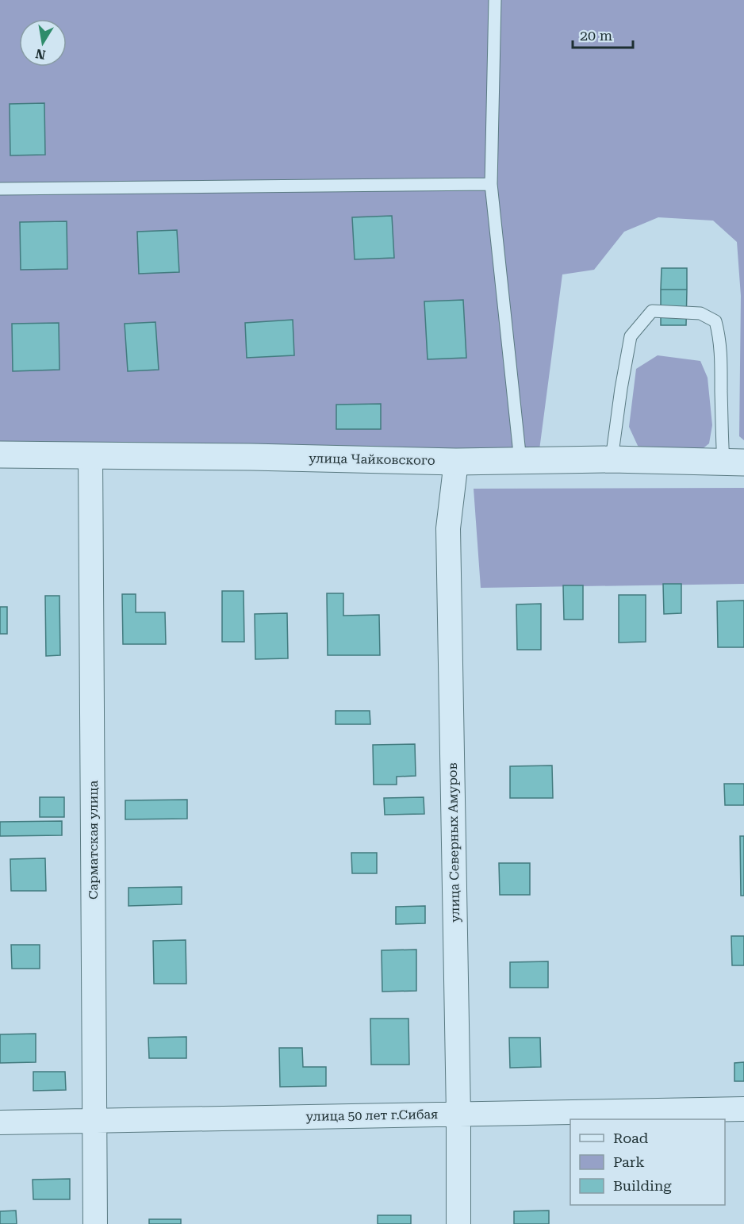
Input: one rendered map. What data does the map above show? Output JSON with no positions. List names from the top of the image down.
{
  "streets": {
    "street": [
      "улица Чайковского",
      "Сарматская улица",
      "улица Северных Амуров",
      "улица 50 лет г.Сибая"
    ]
  },
  "crossings": [
    ["улица Чайковского", "Сарматская улица"],
    ["улица Чайковского", "улица Северных Амуров"],
    ["Сарматская улица", "улица 50 лет г.Сибая"],
    ["улица Северных Амуров", "улица 50 лет г.Сибая"]
  ],
  "legend": ["Road", "Park", "Building"],
  "scale_bar": "20 m",
  "north": "bottom"
}
